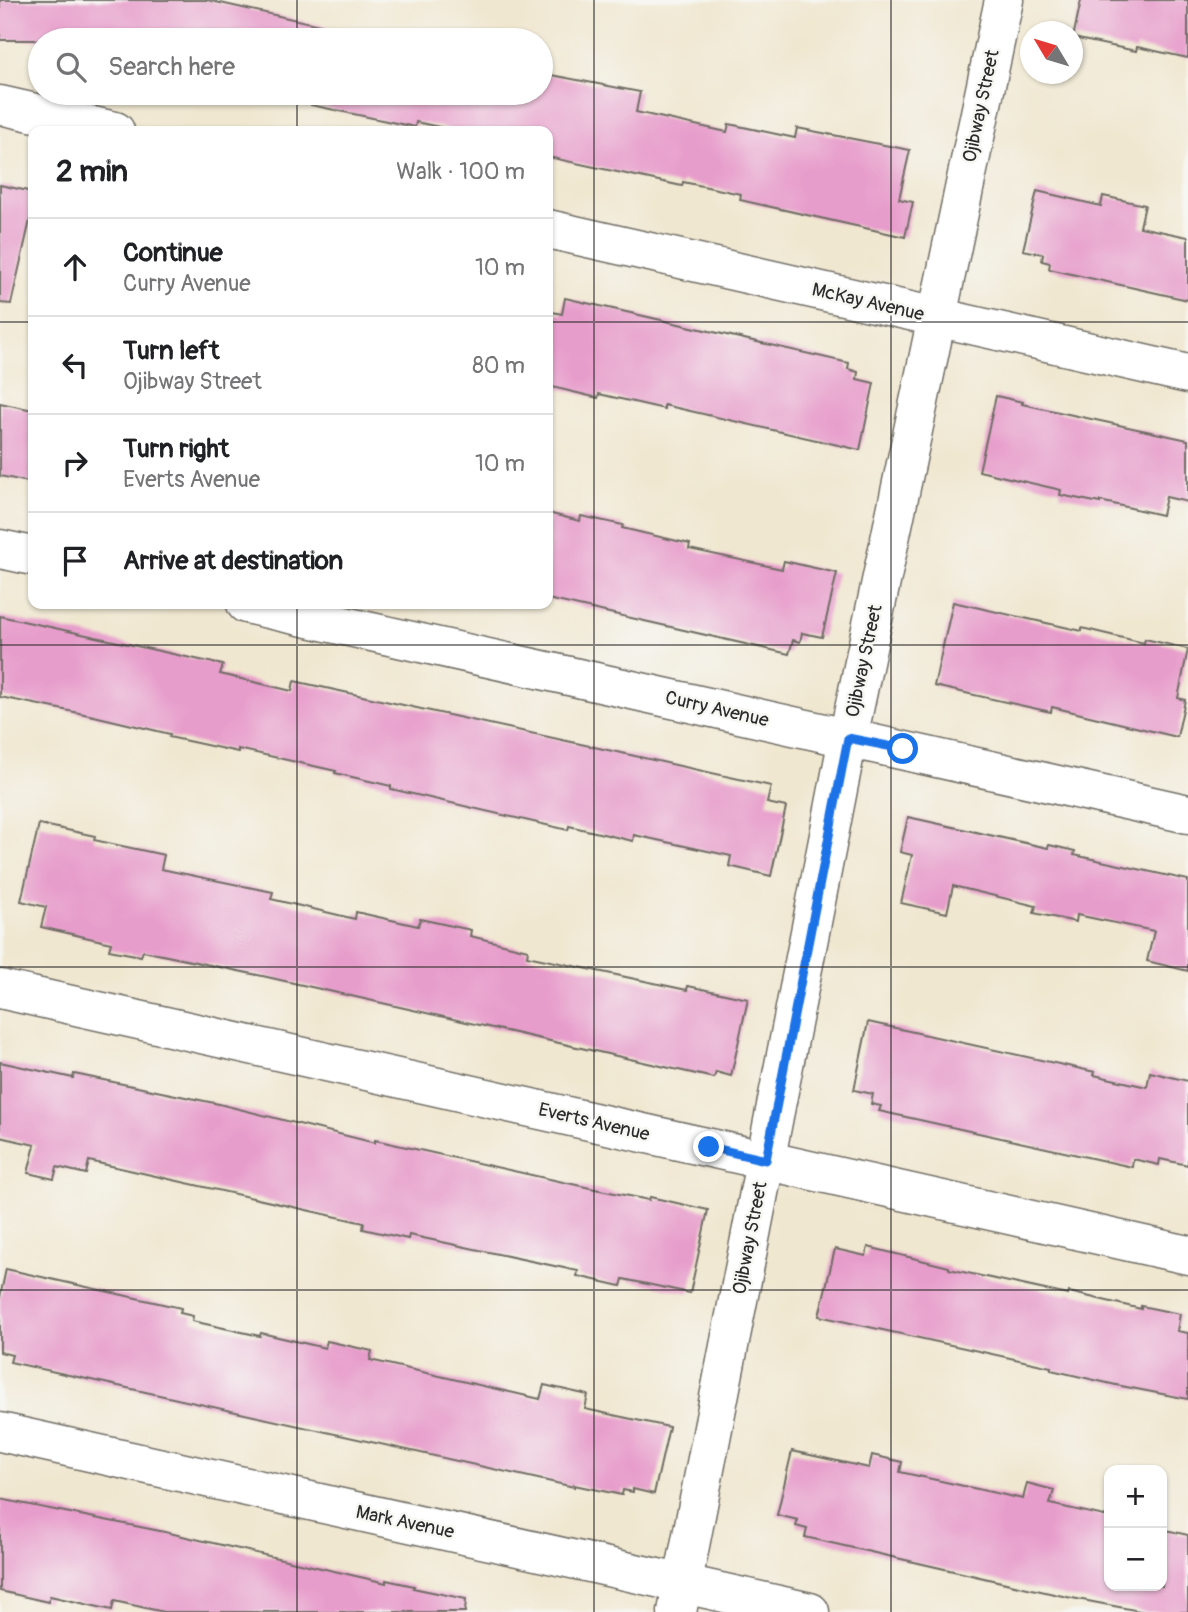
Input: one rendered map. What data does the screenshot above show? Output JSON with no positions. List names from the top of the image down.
{
  "streets": {
    "street": [
      "Ojibway Street",
      "McKay Avenue",
      "Curry Avenue",
      "Everts Avenue",
      "Mark Avenue"
    ]
  },
  "crossings": [
    ["Ojibway Street", "McKay Avenue"],
    ["Ojibway Street", "Curry Avenue"],
    ["Ojibway Street", "Everts Avenue"],
    ["Ojibway Street", "Mark Avenue"]
  ],
  "north": "top left",
  "page": {
    "search": "Search here",
    "heading": ["2 min", "Walk · 100 m"],
    "list": [
      ["Continue", "Curry Avenue", "10 m"],
      ["Turn left", "Ojibway Street", "80 m"],
      ["Turn right", "Everts Avenue", "10 m"],
      "Arrive at destination"
    ],
    "map_buttons": ["+", "−"]
  }
}
